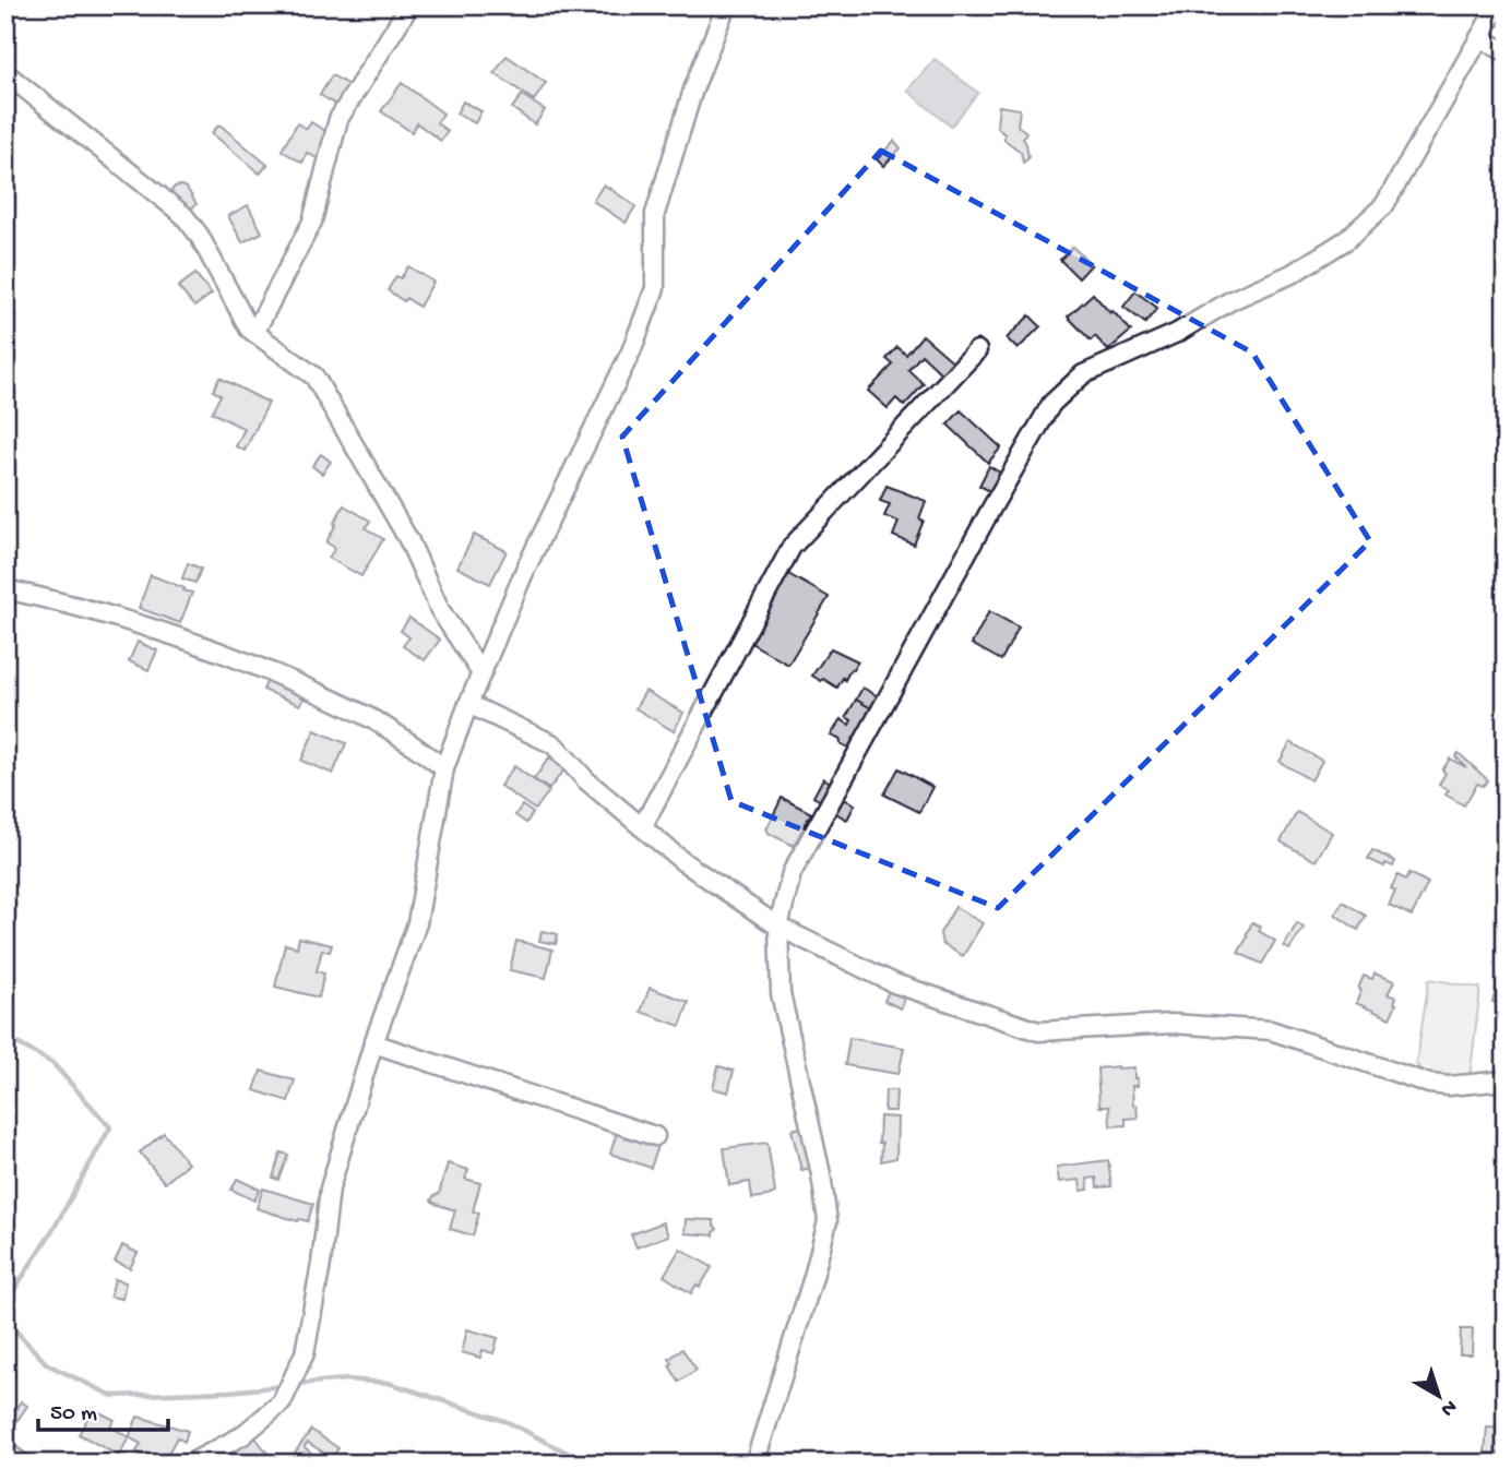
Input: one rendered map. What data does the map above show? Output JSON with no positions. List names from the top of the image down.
{
  "scale_bar": "50 m",
  "north": "bottom right"
}
